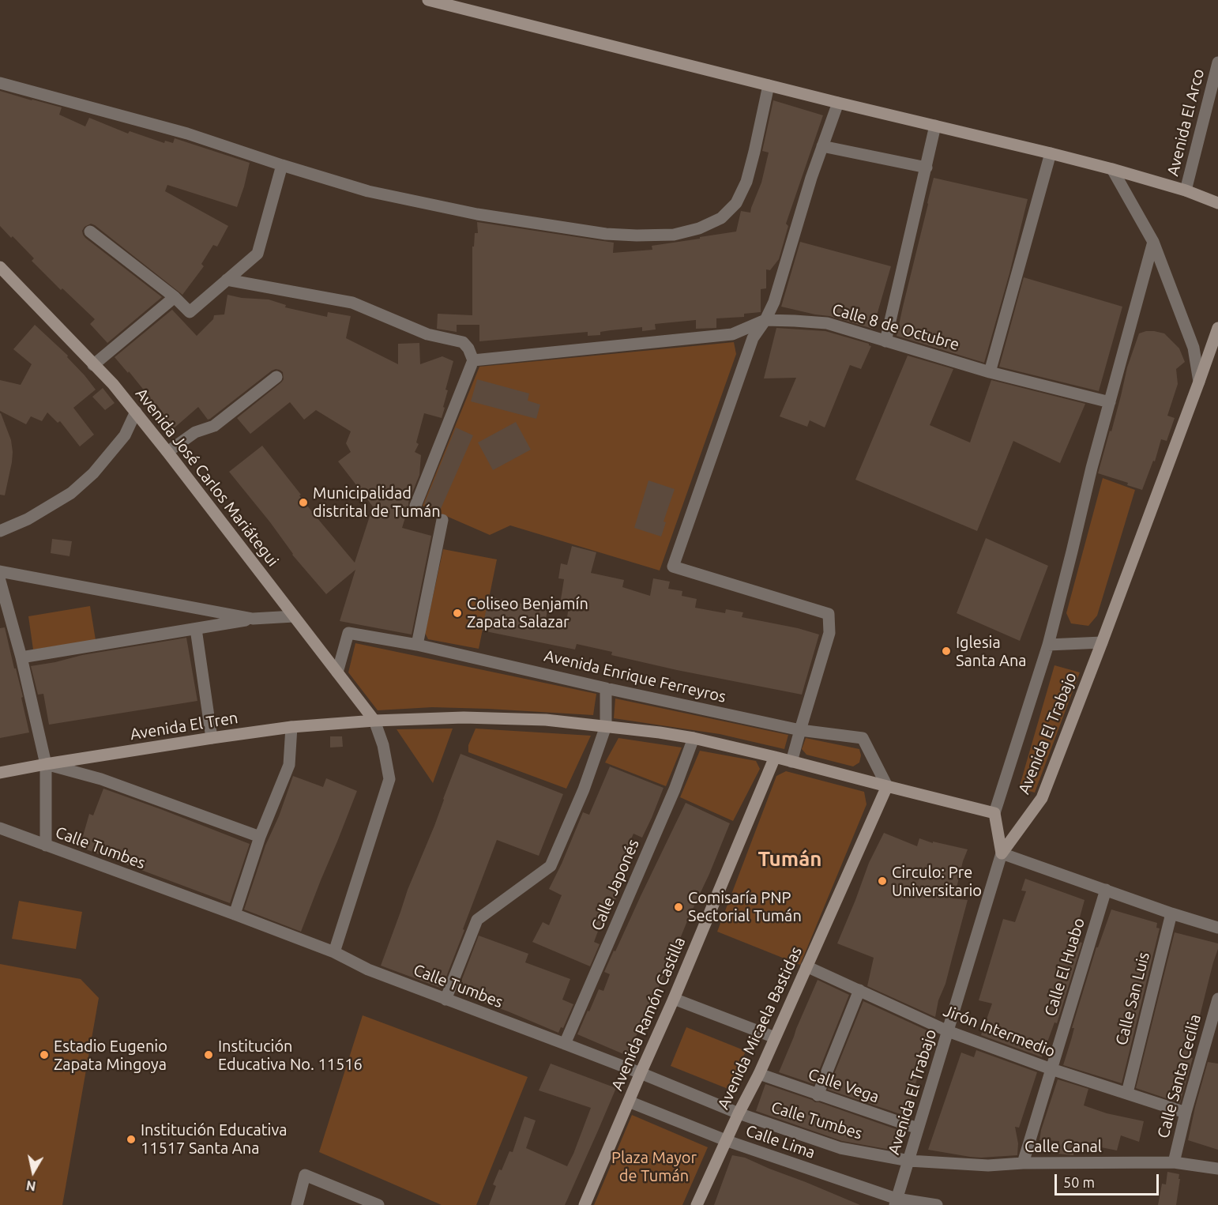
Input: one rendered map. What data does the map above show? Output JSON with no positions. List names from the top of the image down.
{
  "streets": {
    "main road": [
      "Avenida José Carlos Mariátegui",
      "Avenida El Tren",
      "Avenida El Trabajo",
      "Avenida Ramón Castilla",
      "Avenida Micaela Bastidas"
    ],
    "street": [
      "Avenida El Arco",
      "Calle 8 de Octubre",
      "Avenida Enrique Ferreyros",
      "Calle Tumbes",
      "Calle Japonés",
      "Calle El Huabo",
      "Calle San Luis",
      "Jirón Intermedio",
      "Calle Santa Cecilia",
      "Calle Vega",
      "Calle Lima",
      "Calle Canal"
    ]
  },
  "crossings": [
    ["Avenida José Carlos Mariátegui", "Avenida Enrique Ferreyros"],
    ["Avenida José Carlos Mariátegui", "Avenida El Tren"],
    ["Avenida Enrique Ferreyros", "Avenida El Tren"],
    ["Avenida Enrique Ferreyros", "Avenida Micaela Bastidas"],
    ["Avenida El Tren", "Calle Japonés"],
    ["Avenida El Tren", "Avenida Ramón Castilla"],
    ["Avenida El Tren", "Avenida Micaela Bastidas"],
    ["Avenida El Trabajo", "Calle Tumbes"],
    ["Avenida El Trabajo", "Jirón Intermedio"],
    ["Avenida El Trabajo", "Calle Vega"],
    ["Avenida El Trabajo", "Calle Lima"],
    ["Avenida El Trabajo", "Calle Canal"],
    ["Calle Tumbes", "Calle Japonés"],
    ["Calle Tumbes", "Avenida Ramón Castilla"],
    ["Calle Tumbes", "Avenida Micaela Bastidas"],
    ["Calle Tumbes", "Calle Canal"],
    ["Calle El Huabo", "Jirón Intermedio"],
    ["Calle El Huabo", "Calle Canal"],
    ["Calle San Luis", "Jirón Intermedio"],
    ["Avenida Ramón Castilla", "Calle Lima"],
    ["Avenida Micaela Bastidas", "Jirón Intermedio"],
    ["Avenida Micaela Bastidas", "Calle Vega"],
    ["Avenida Micaela Bastidas", "Calle Lima"],
    ["Jirón Intermedio", "Calle Santa Cecilia"],
    ["Calle Santa Cecilia", "Calle Canal"]
  ],
  "districts": ["Tumán"],
  "parks": ["Plaza Mayor de Tumán"],
  "places": [
    "Municipalidad distrital de Tumán",
    "Coliseo Benjamín Zapata Salazar",
    "Iglesia Santa Ana",
    "Circulo: Pre Universitario",
    "Comisaría PNP Sectorial Tumán",
    "Estadio Eugenio Zapata Mingoya",
    "Institución Educativa No. 11516",
    "Institución Educativa 11517 Santa Ana"
  ],
  "scale_bar": "50 m",
  "north": "bottom"
}
